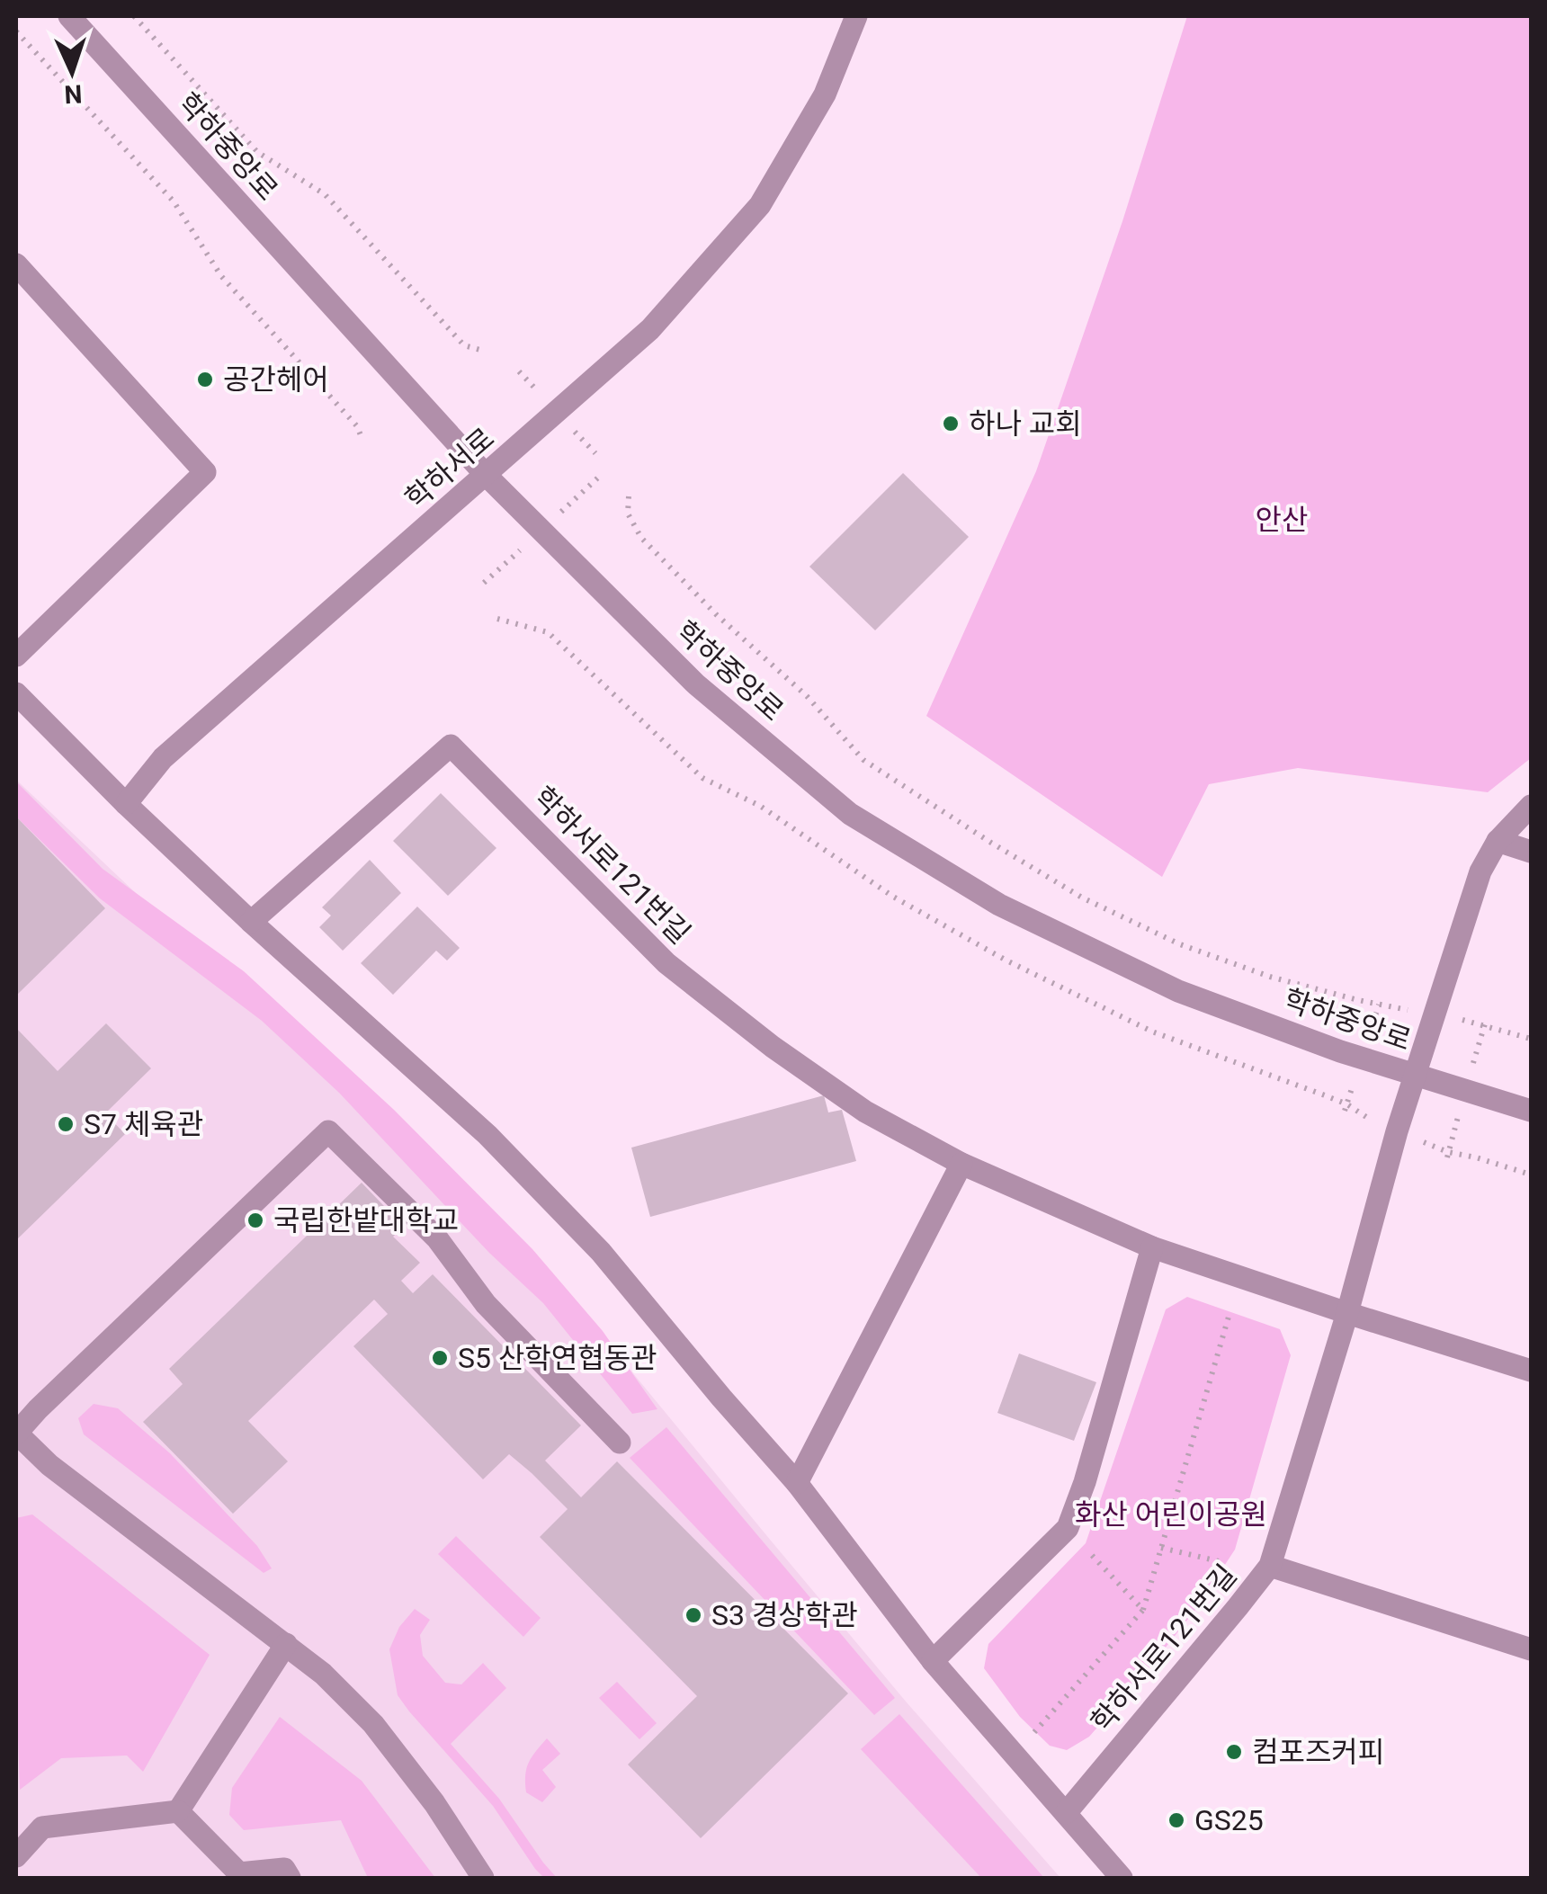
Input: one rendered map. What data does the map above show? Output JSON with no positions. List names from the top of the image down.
{
  "streets": {
    "street": ["학하중앙로", "학하서로", "학하서로121번길"]
  },
  "crossings": [
    ["학하중앙로", "학하서로"]
  ],
  "parks": ["안산", "화산 어린이공원"],
  "places": [
    "공간헤어",
    "하나 교회",
    "S7 체육관",
    "국립한밭대학교",
    "S5 산학연협동관",
    "S3 경상학관",
    "컴포즈커피",
    "GS25"
  ],
  "north": "bottom"
}
